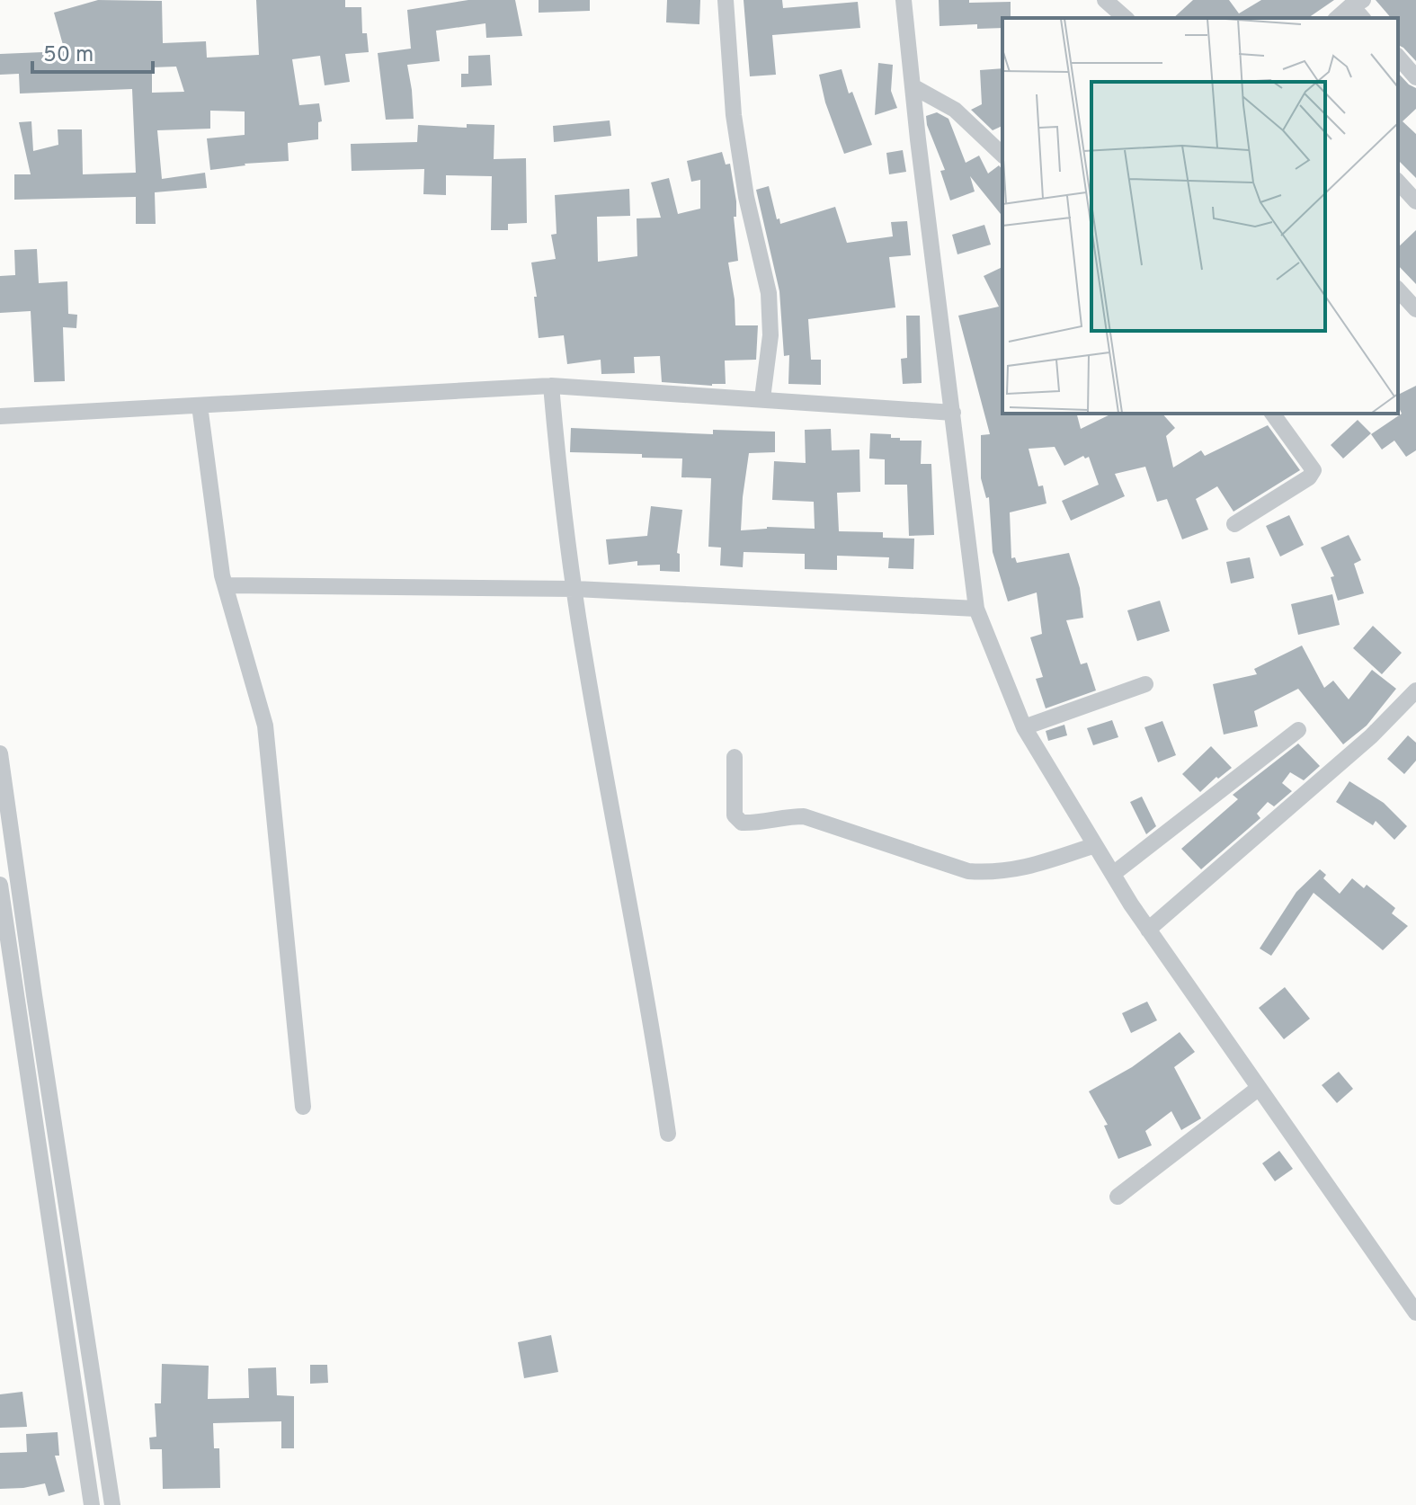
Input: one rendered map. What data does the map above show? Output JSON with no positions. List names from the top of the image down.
{
  "scale_bar": "50 m"
}
